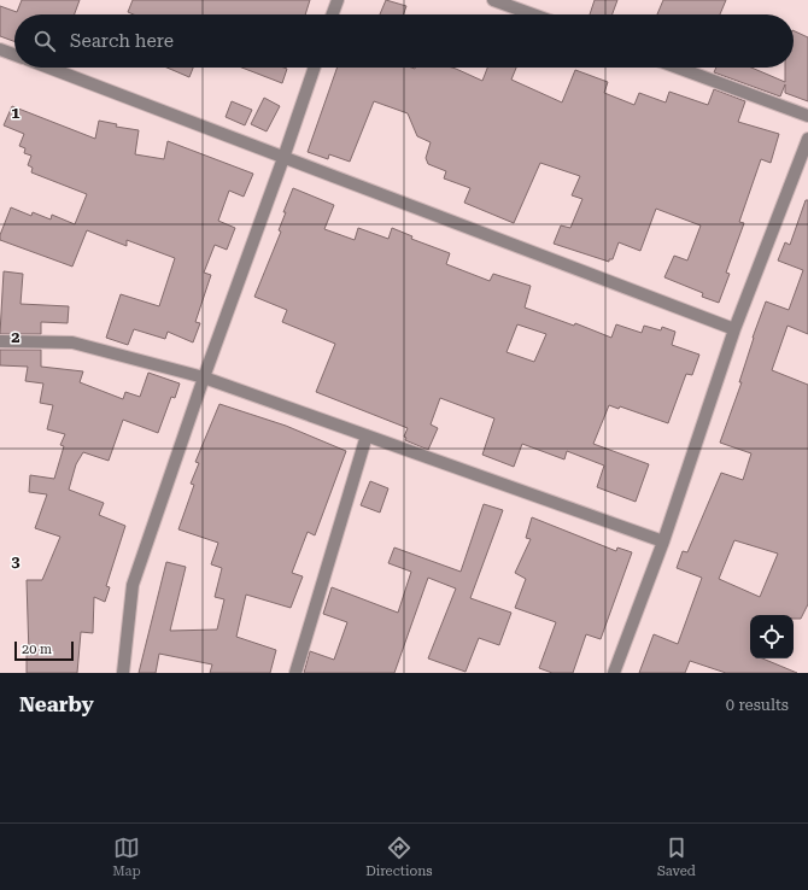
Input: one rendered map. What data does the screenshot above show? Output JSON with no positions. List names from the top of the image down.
{
  "scale_bar": "20 m",
  "page": {
    "search": "Search here",
    "scale": "20 m",
    "heading": ["Nearby", "0 results"],
    "nav": ["Map", "Directions", "Saved"]
  },
  "grid": {
    "rows": ["1", "2", "3"]
  }
}
